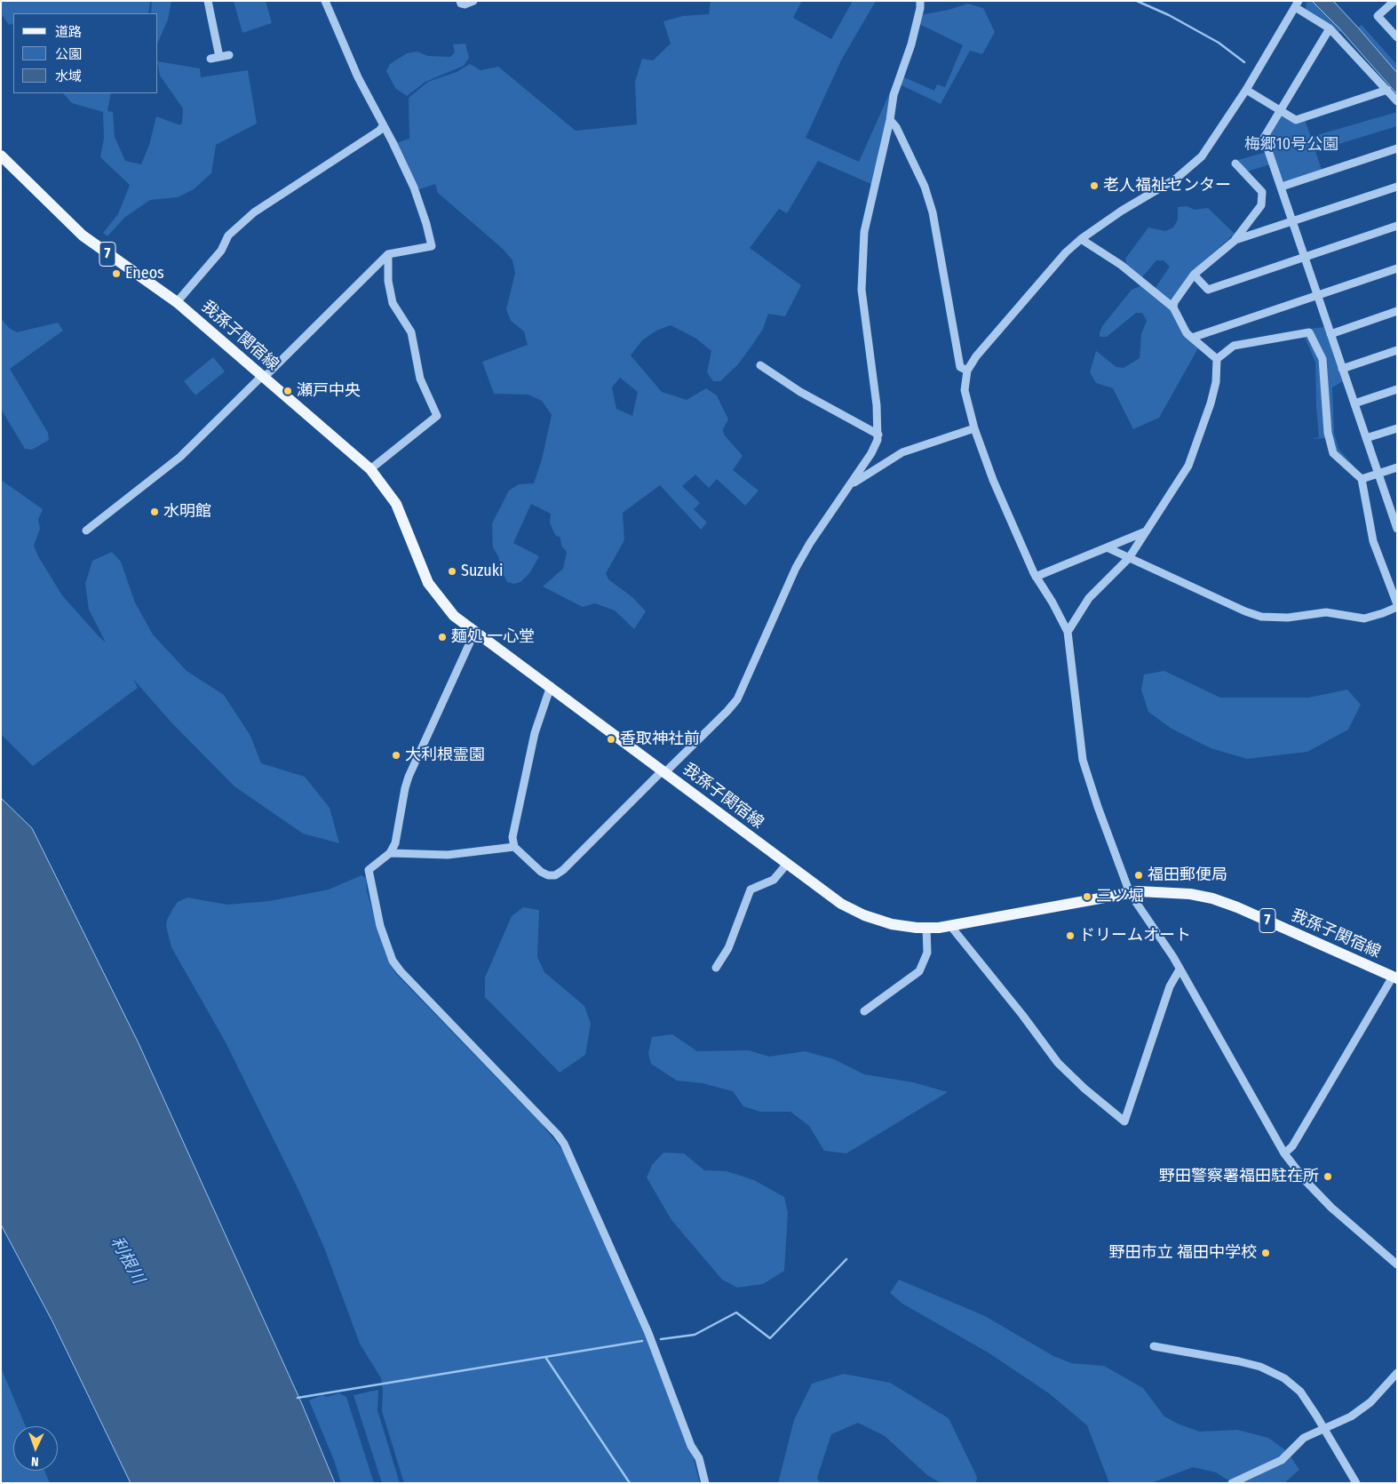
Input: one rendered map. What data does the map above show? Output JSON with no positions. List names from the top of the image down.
{
  "streets": {
    "main road": ["7", "我孫子関宿線"]
  },
  "water": ["利根川"],
  "parks": ["梅郷10号公園"],
  "places": [
    "老人福祉センター",
    "Eneos",
    "瀬戸中央",
    "水明館",
    "Suzuki",
    "麺処 一心堂",
    "香取神社前",
    "大利根霊園",
    "福田郵便局",
    "三ツ堀",
    "ドリームオート",
    "野田警察署福田駐在所",
    "野田市立 福田中学校"
  ],
  "legend": ["道路", "公園", "水域"],
  "north": "bottom"
}
